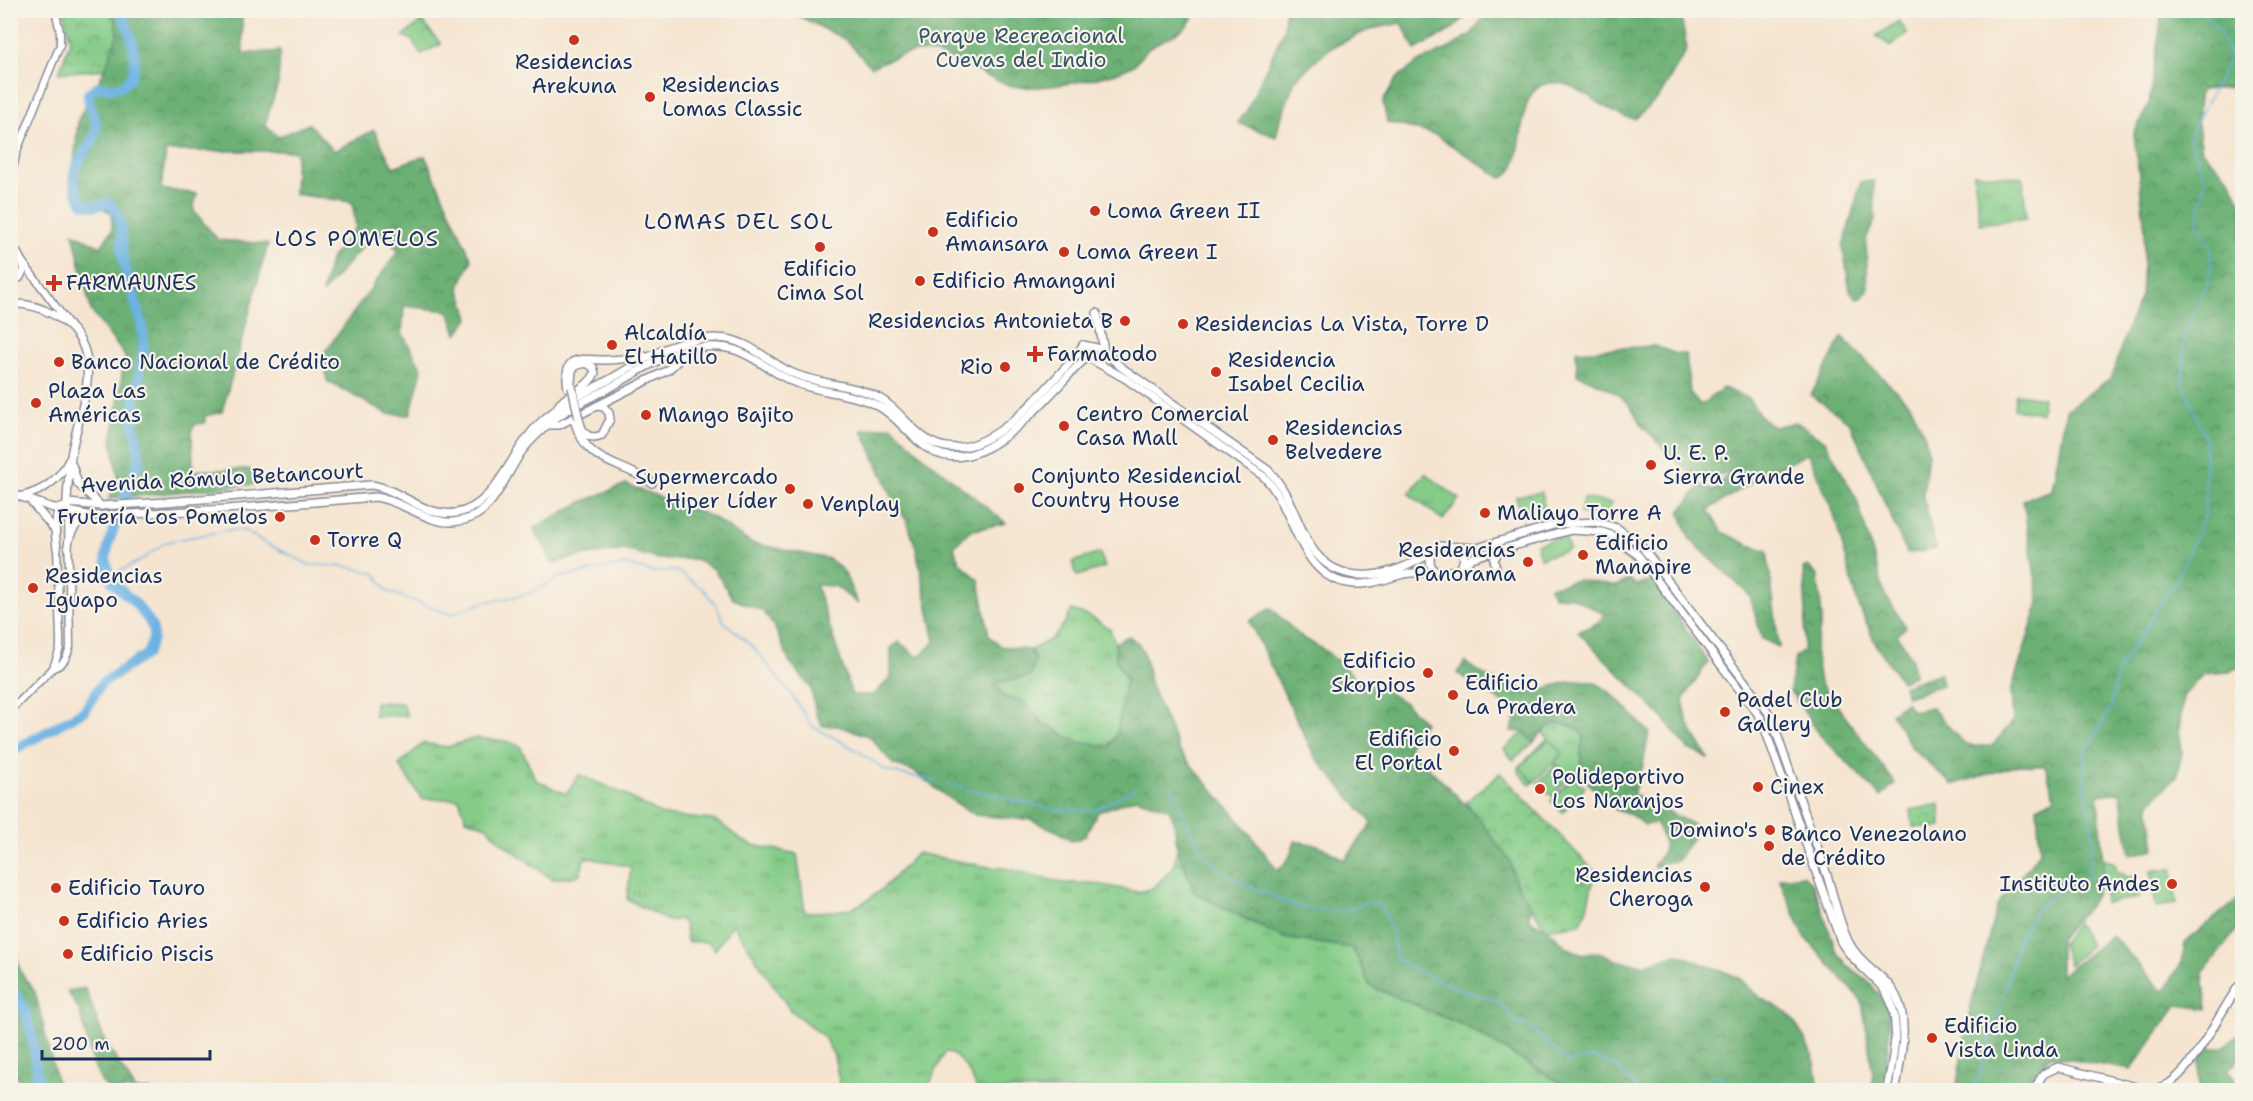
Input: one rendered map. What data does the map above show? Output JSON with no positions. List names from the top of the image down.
{
  "streets": {
    "main road": ["Avenida Rómulo Betancourt"]
  },
  "districts": ["LOMAS DEL SOL", "LOS POMELOS"],
  "parks": ["Parque Recreacional Cuevas del Indio"],
  "places": {
    "other": [
      "Residencias Arekuna",
      "Residencias Lomas Classic",
      "Loma Green II",
      "Edificio Amansara",
      "Edificio Cima Sol",
      "Loma Green I",
      "Edificio Amangani",
      "Residencias Antonieta B",
      "Residencias La Vista, Torre D",
      "Alcaldía El Hatillo",
      "Banco Nacional de Crédito",
      "Rio",
      "Residencia Isabel Cecilia",
      "Plaza Las Américas",
      "Mango Bajito",
      "Centro Comercial Casa Mall",
      "Residencias Belvedere",
      "U. E. P. Sierra Grande",
      "Conjunto Residencial Country House",
      "Supermercado Hiper Líder",
      "Venplay",
      "Maliayo Torre A",
      "Frutería Los Pomelos",
      "Torre Q",
      "Edificio Manapire",
      "Residencias Panorama",
      "Residencias Iguapo",
      "Edificio Skorpios",
      "Edificio La Pradera",
      "Padel Club Gallery",
      "Edificio El Portal",
      "Cinex",
      "Polideportivo Los Naranjos",
      "Domino's",
      "Banco Venezolano de Crédito",
      "Instituto Andes",
      "Residencias Cheroga",
      "Edificio Tauro",
      "Edificio Aries",
      "Edificio Piscis",
      "Edificio Vista Linda"
    ],
    "health": ["FARMAUNES", "Farmatodo"]
  },
  "scale_bar": "200 m"
}
